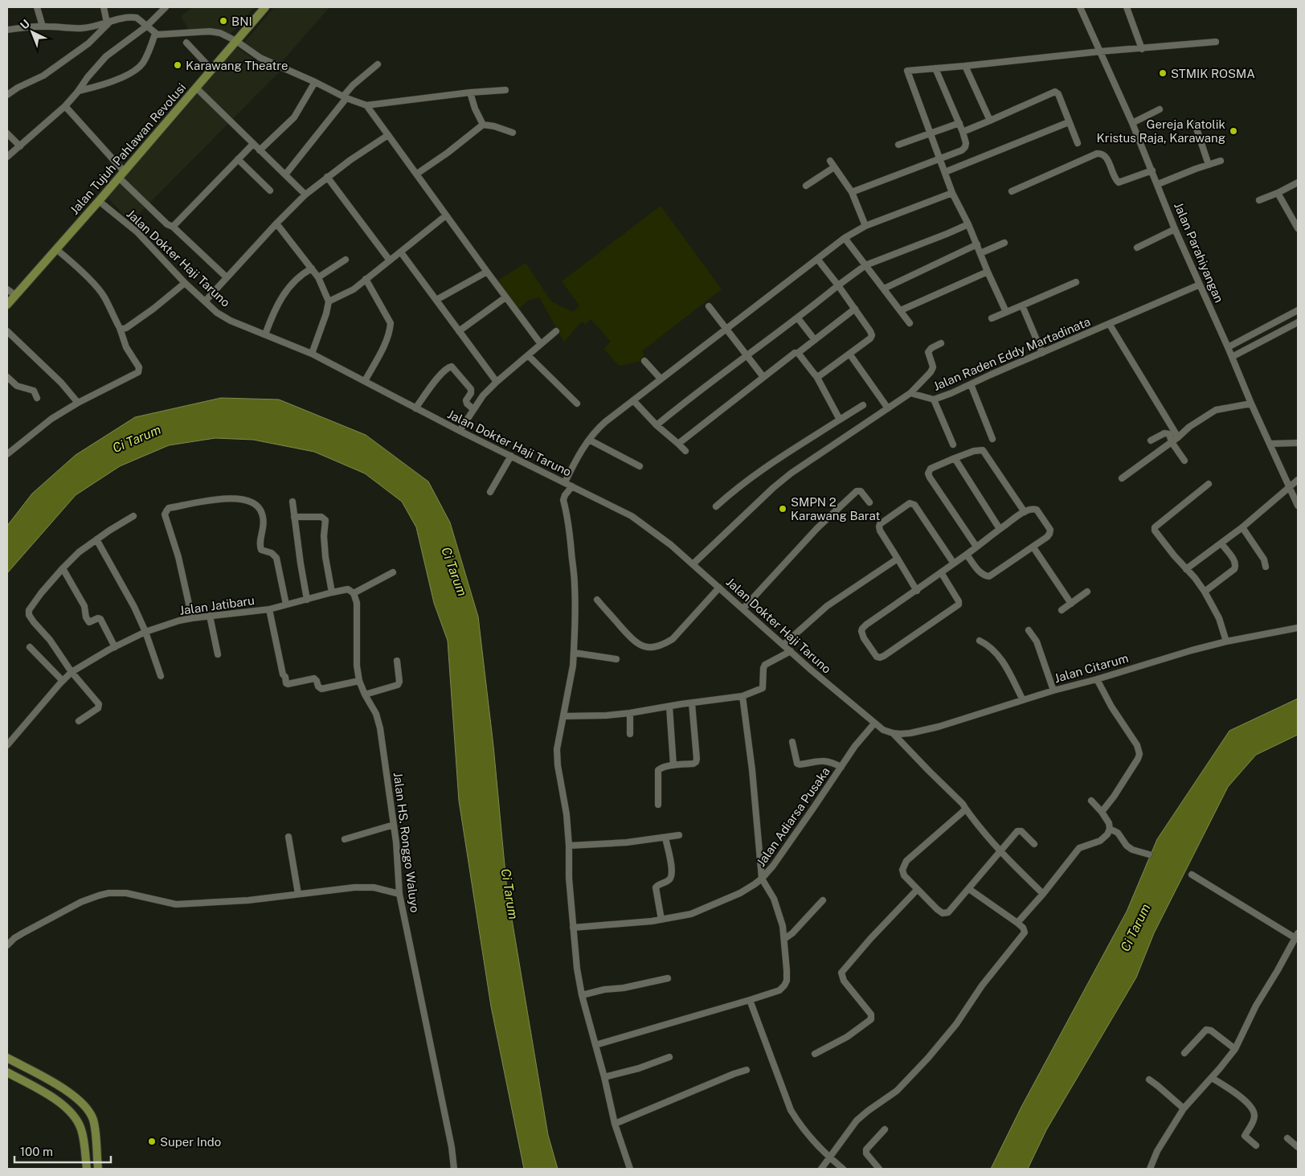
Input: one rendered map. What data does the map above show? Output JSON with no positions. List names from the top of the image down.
{
  "streets": {
    "main road": ["Jalan Tujuh Pahlawan Revolusi"],
    "street": [
      "Jalan Parahiyangan",
      "Jalan Dokter Haji Taruno",
      "Jalan Raden Eddy Martadinata",
      "Jalan Jatibaru",
      "Jalan Citarum",
      "Jalan Adiarsa Pusaka",
      "Jalan HS. Ronggo Waluyo"
    ]
  },
  "crossings": [
    ["Jalan Tujuh Pahlawan Revolusi", "Jalan Dokter Haji Taruno"],
    ["Jalan Parahiyangan", "Jalan Raden Eddy Martadinata"],
    ["Jalan Dokter Haji Taruno", "Jalan Citarum"],
    ["Jalan Dokter Haji Taruno", "Jalan Adiarsa Pusaka"],
    ["Jalan Jatibaru", "Jalan HS. Ronggo Waluyo"]
  ],
  "water": ["Ci Tarum"],
  "places": [
    "BNI",
    "Karawang Theatre",
    "STMIK ROSMA",
    "Gereja Katolik Kristus Raja, Karawang",
    "SMPN 2 Karawang Barat",
    "Super Indo"
  ],
  "scale_bar": "100 m",
  "north": "top left"
}
